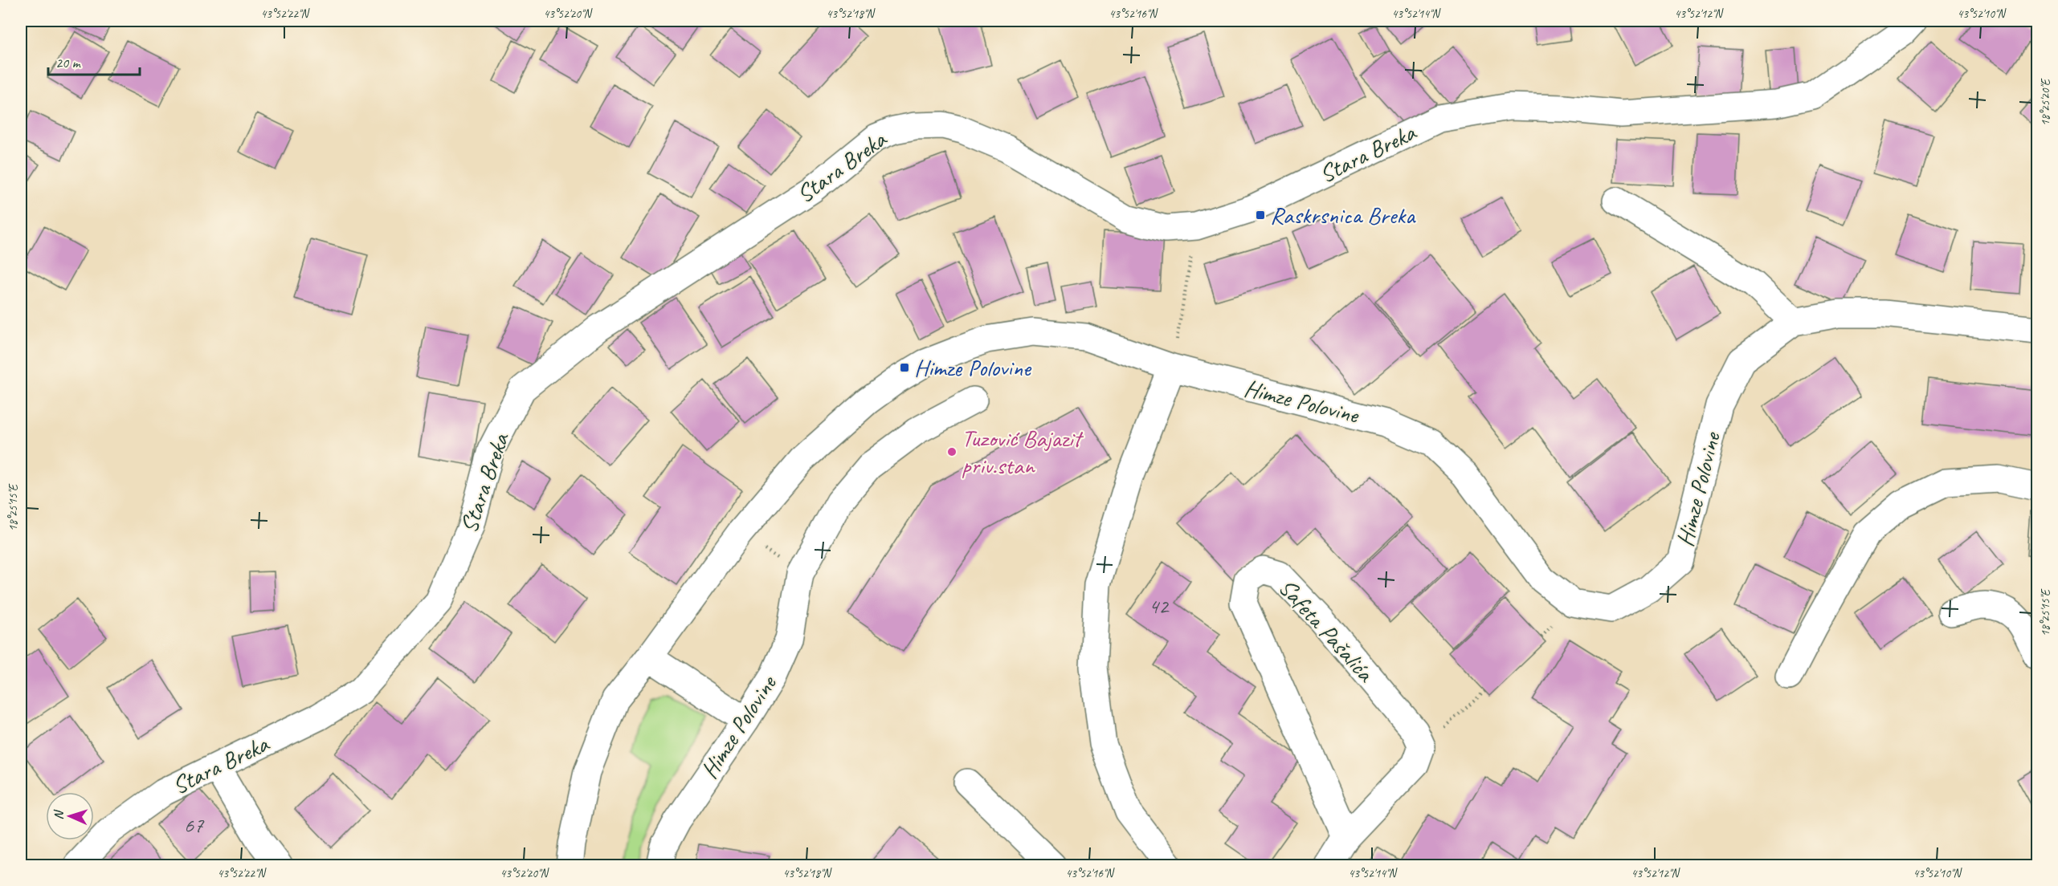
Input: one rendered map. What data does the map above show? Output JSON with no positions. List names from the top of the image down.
{
  "streets": {
    "street": ["Stara Breka", "Himze Polovine", "Safeta Pašalića"]
  },
  "places": {
    "transit": ["Raskrsnica Breka", "Himze Polovine"],
    "other": ["Tuzović Bajazit priv.stan"]
  },
  "house_numbers": ["42", "67"],
  "scale_bar": "20 m",
  "north": "left",
  "coordinates": [
    "43°52'22\"N",
    "43°52'20\"N",
    "43°52'18\"N",
    "43°52'16\"N",
    "43°52'14\"N",
    "43°52'12\"N",
    "43°52'10\"N",
    "18°25'20\"E",
    "18°25'15\"E"
  ]
}
